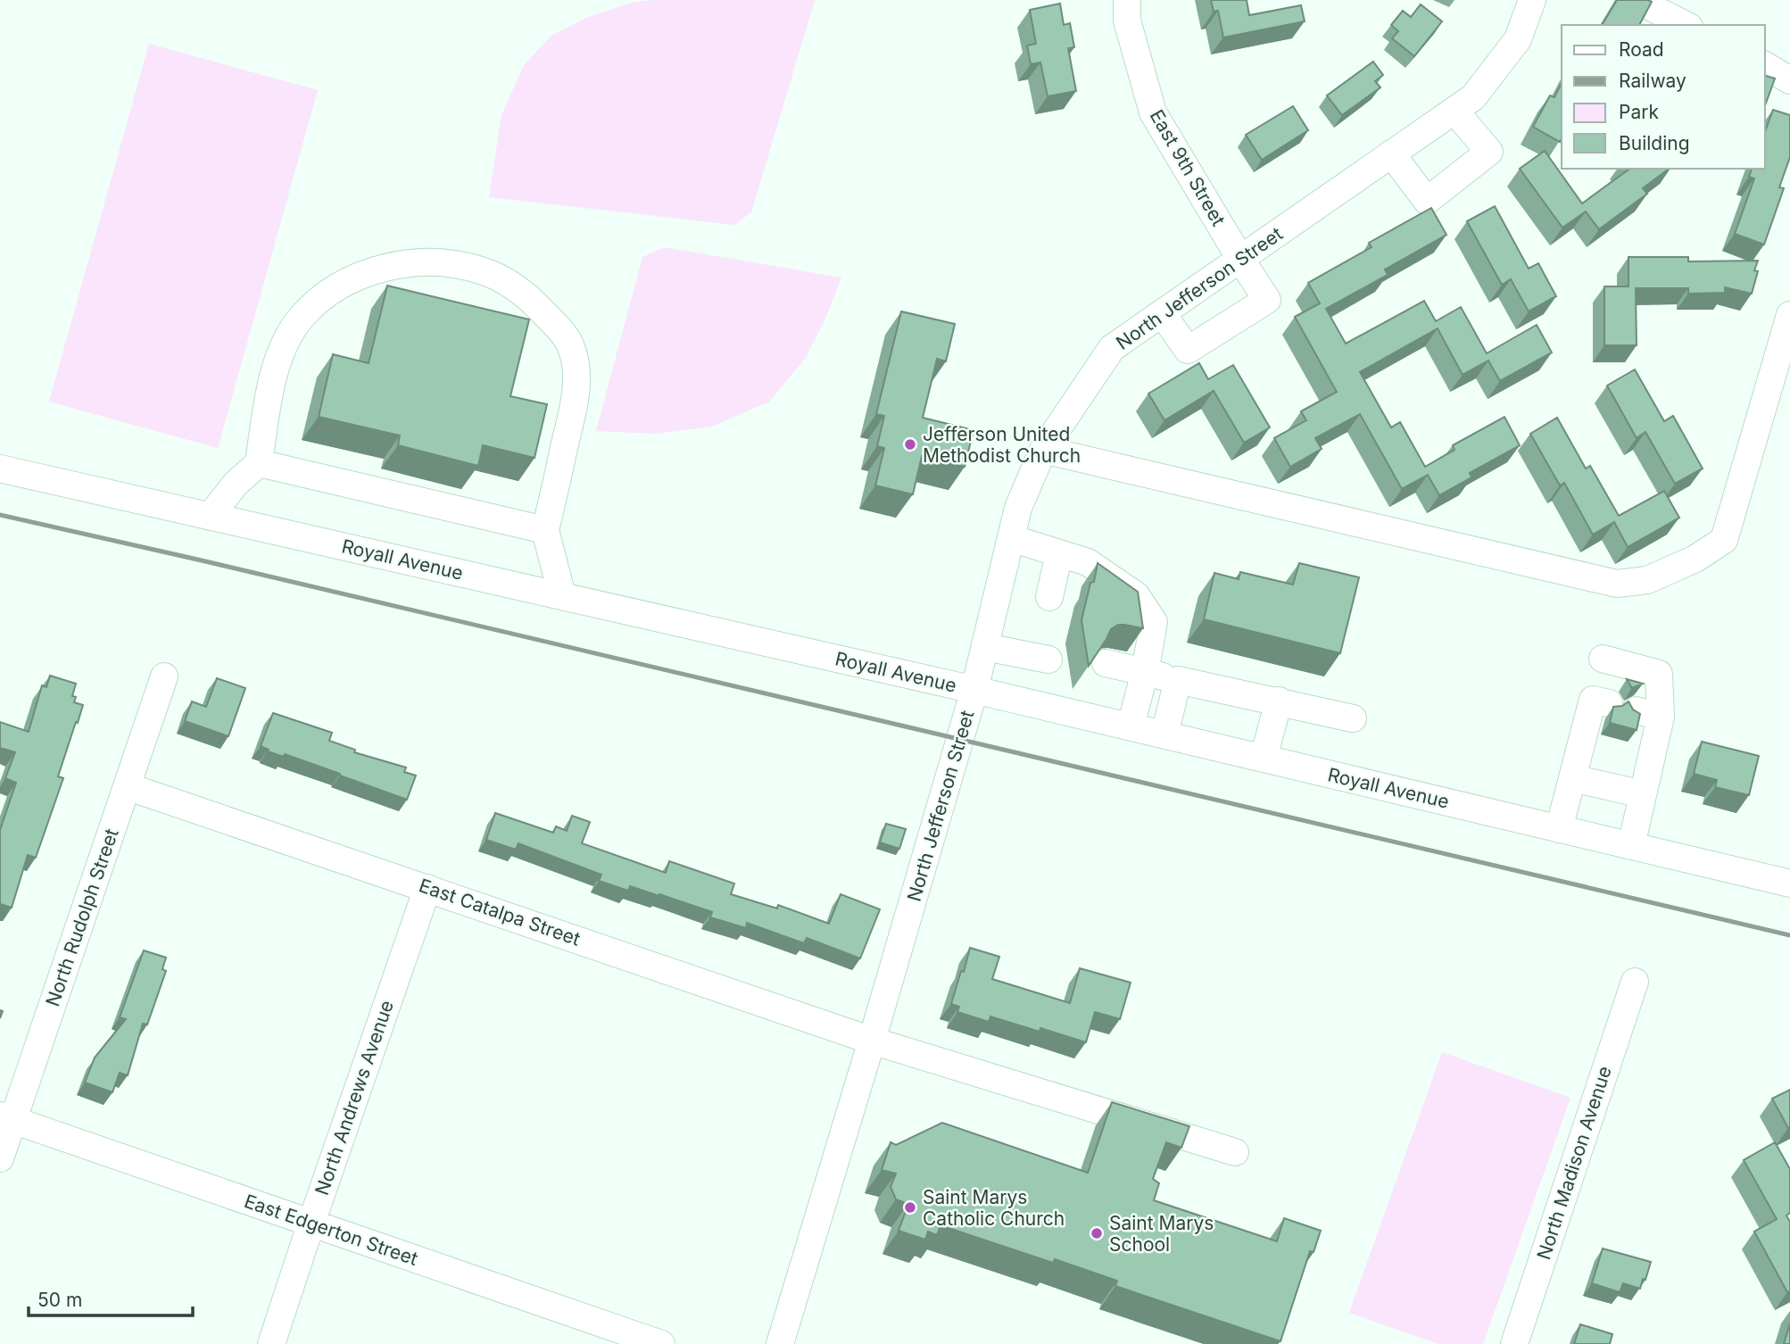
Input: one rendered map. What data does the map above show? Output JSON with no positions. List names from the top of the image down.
{
  "streets": {
    "street": [
      "East 9th Street",
      "North Jefferson Street",
      "Royall Avenue",
      "East Catalpa Street",
      "North Rudolph Street",
      "North Andrews Avenue",
      "North Madison Avenue",
      "East Edgerton Street"
    ]
  },
  "crossings": [
    ["East 9th Street", "North Jefferson Street"],
    ["North Jefferson Street", "Royall Avenue"],
    ["North Jefferson Street", "East Catalpa Street"],
    ["East Catalpa Street", "North Rudolph Street"],
    ["East Catalpa Street", "North Andrews Avenue"],
    ["North Rudolph Street", "East Edgerton Street"],
    ["North Andrews Avenue", "East Edgerton Street"]
  ],
  "places": ["Jefferson United Methodist Church", "Saint Marys Catholic Church", "Saint Marys School"],
  "legend": [
    "Road",
    "Railway",
    "Park",
    "Building"
  ],
  "scale_bar": "50 m"
}
